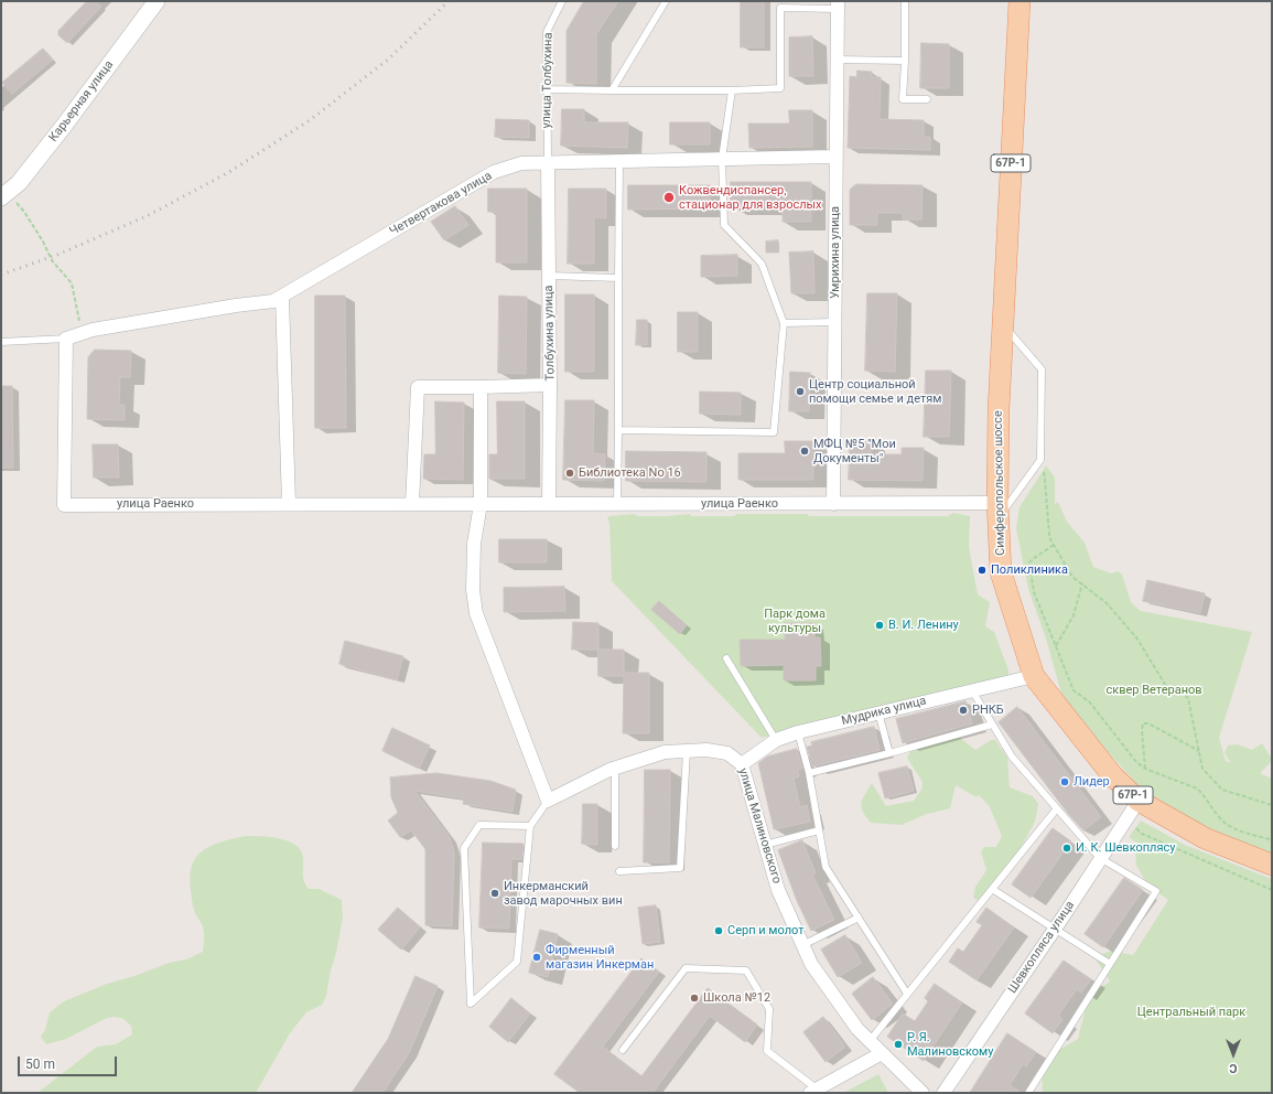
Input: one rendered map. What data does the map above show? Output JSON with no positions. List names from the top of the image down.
{
  "streets": {
    "main road": ["67Р-1", "Симферопольское шоссе"],
    "street": [
      "Карьерная улица",
      "Четвертакова улица",
      "Умрихина улица",
      "Толбухина улица",
      "улица Раенко",
      "Мудрика улица",
      "улица Малиновского",
      "Шевкопляса улица"
    ],
    "lane": ["улица Толбухина"]
  },
  "crossings": [
    ["улица Толбухина", "Четвертакова улица"],
    ["улица Толбухина", "Толбухина улица"],
    ["Четвертакова улица", "Умрихина улица"],
    ["Четвертакова улица", "Толбухина улица"],
    ["Четвертакова улица", "улица Раенко"],
    ["Умрихина улица", "улица Раенко"],
    ["Толбухина улица", "улица Раенко"],
    ["Симферопольское шоссе", "улица Раенко"],
    ["Симферопольское шоссе", "Мудрика улица"],
    ["Симферопольское шоссе", "Шевкопляса улица"],
    ["Мудрика улица", "улица Малиновского"]
  ],
  "parks": ["Парк дома культуры", "сквер Ветеранов", "Центральный парк"],
  "places": [
    "Кожвендиспансер, стационар для взрослых",
    "Центр социальной помощи семье и детям",
    "МФЦ №5 \"Мои Документы\"",
    "Библиотека No 16",
    "Поликлиника",
    "В. И. Ленину",
    "РНКБ",
    "Лидер",
    "И. К. Шевкоплясу",
    "Инкерманский завод марочных вин",
    "Серп и молот",
    "Фирменный магазин Инкерман",
    "Школа №12",
    "Р. Я. Малиновскому"
  ],
  "scale_bar": "50 m",
  "north": "bottom"
}
